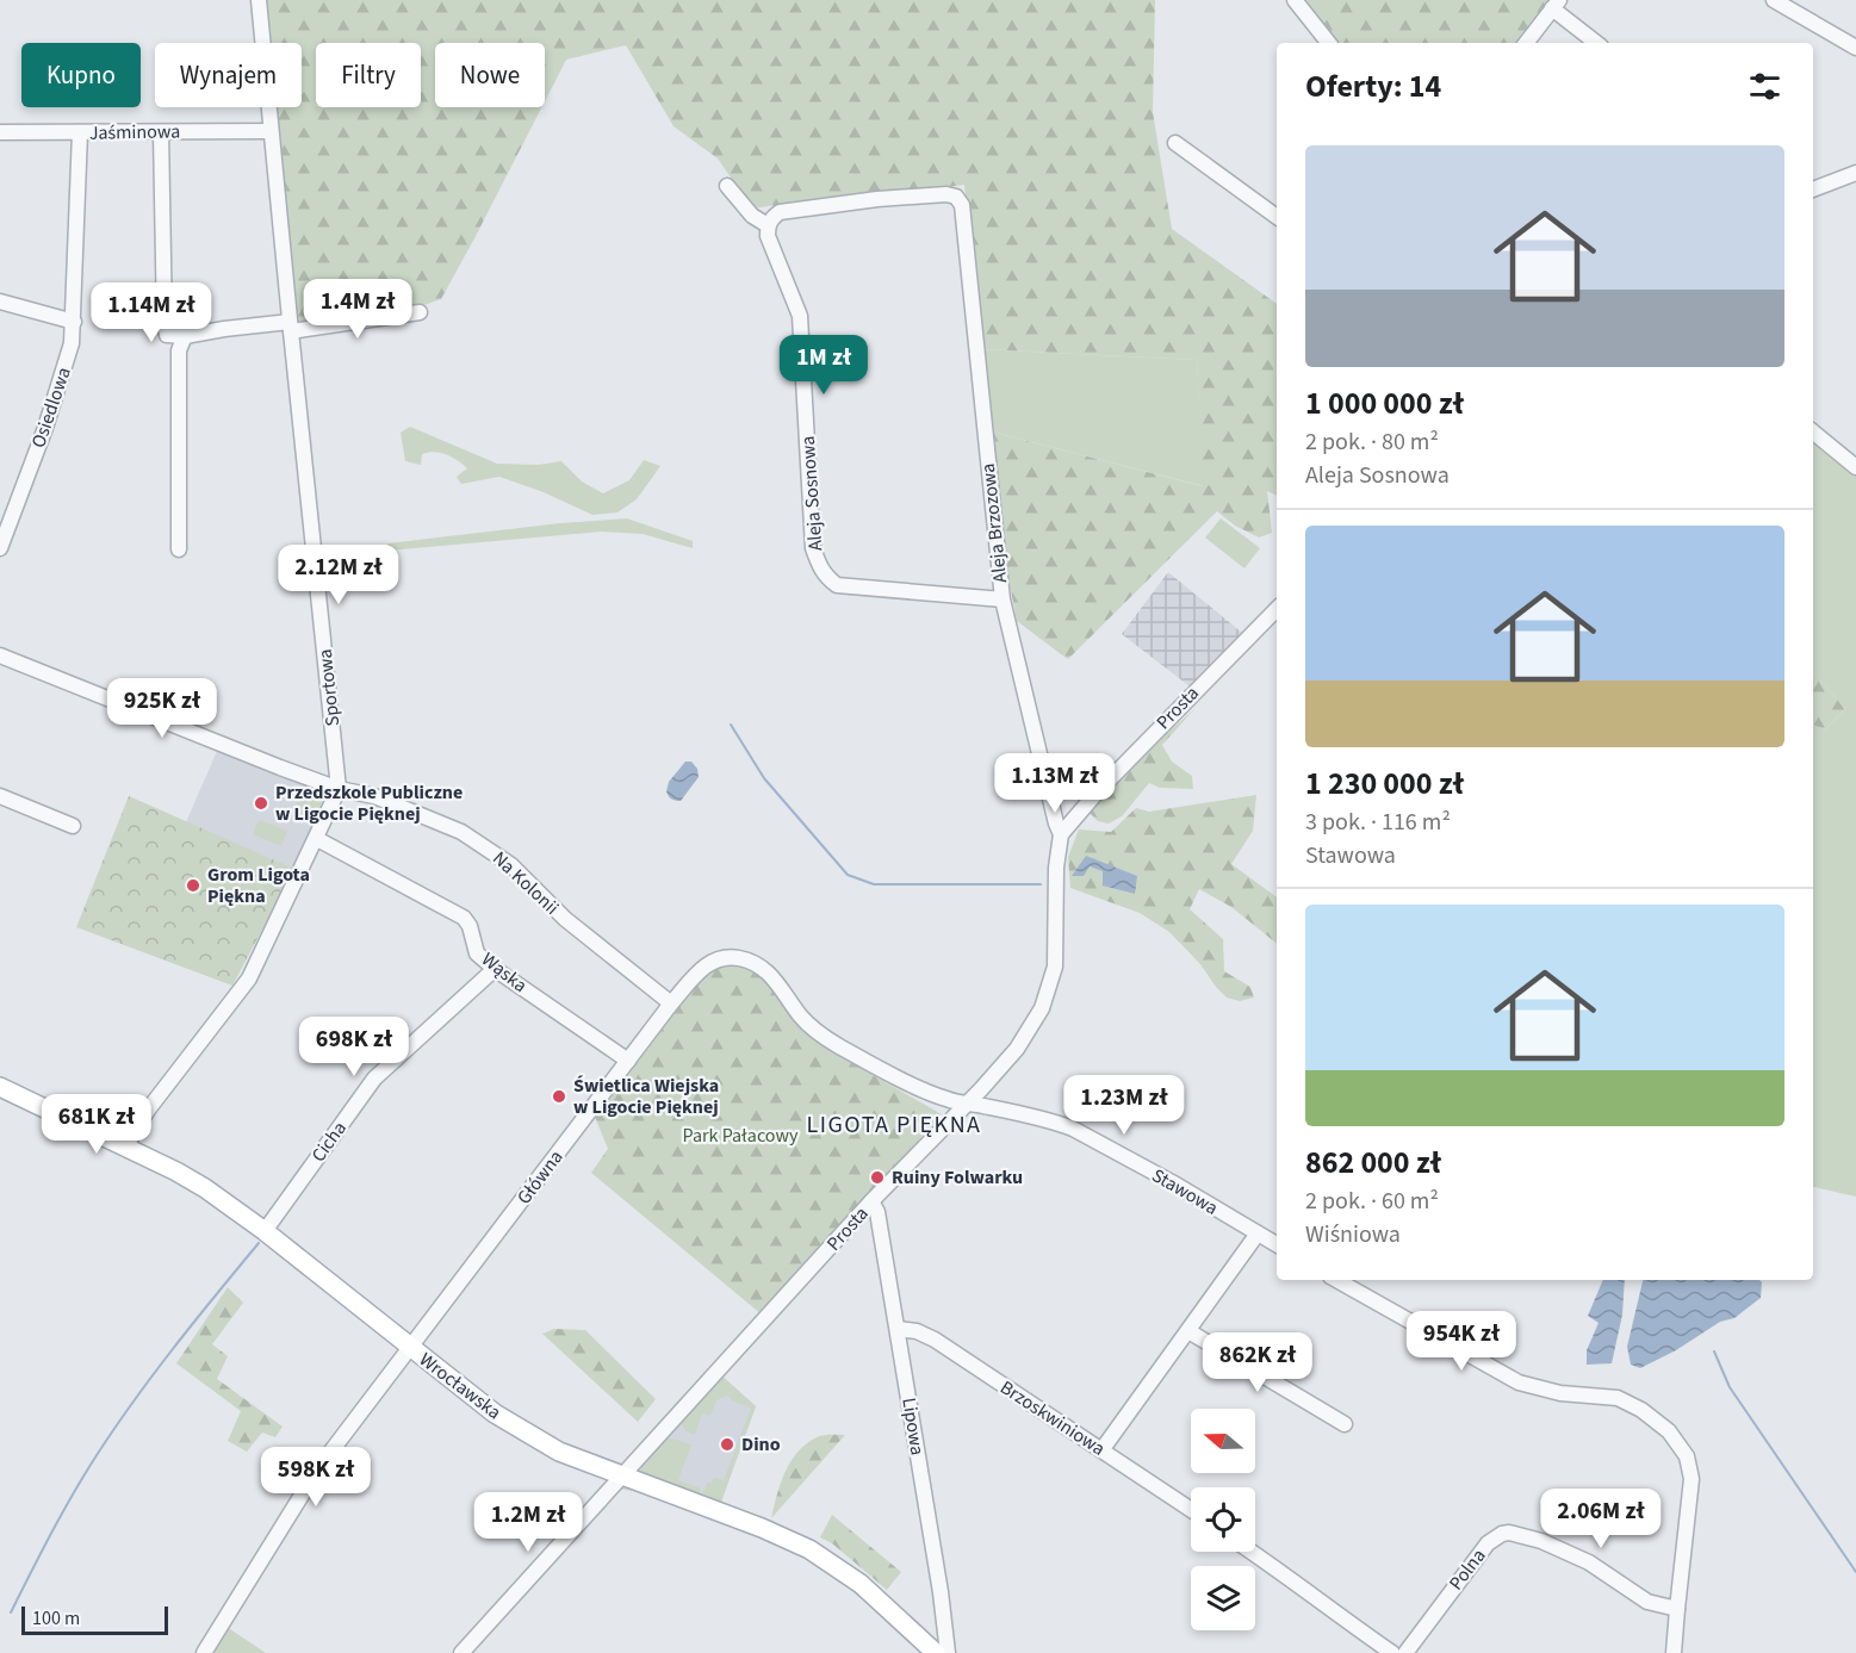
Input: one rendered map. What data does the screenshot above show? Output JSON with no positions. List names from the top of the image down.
{
  "streets": {
    "main road": ["Wrocławska"],
    "street": [
      "Jaśminowa",
      "Osiedlowa",
      "Aleja Sosnowa",
      "Aleja Brzozowa",
      "Sportowa",
      "Prosta",
      "Na Kolonii",
      "Wąska",
      "Cicha",
      "Główna",
      "Stawowa",
      "Brzoskwiniowa",
      "Lipowa",
      "Polna"
    ]
  },
  "crossings": [
    ["Jaśminowa", "Osiedlowa"],
    ["Jaśminowa", "Sportowa"],
    ["Aleja Sosnowa", "Aleja Brzozowa"],
    ["Aleja Brzozowa", "Prosta"],
    ["Sportowa", "Na Kolonii"],
    ["Sportowa", "Wąska"],
    ["Sportowa", "Wrocławska"],
    ["Prosta", "Główna"],
    ["Prosta", "Stawowa"],
    ["Prosta", "Wrocławska"],
    ["Prosta", "Lipowa"],
    ["Na Kolonii", "Główna"],
    ["Wąska", "Cicha"],
    ["Wąska", "Główna"],
    ["Cicha", "Wrocławska"],
    ["Główna", "Stawowa"],
    ["Główna", "Wrocławska"],
    ["Brzoskwiniowa", "Lipowa"]
  ],
  "districts": ["LIGOTA PIĘKNA"],
  "parks": ["Park Pałacowy"],
  "places": [
    "Przedszkole Publiczne w Ligocie Pięknej",
    "Grom Ligota Piękna",
    "Świetlica Wiejska w Ligocie Pięknej",
    "Ruiny Folwarku",
    "Dino"
  ],
  "scale_bar": "100 m",
  "north": "left",
  "page": {
    "chip": [
      "Kupno",
      "Wynajem",
      "Filtry",
      "Nowe"
    ],
    "heading": "Oferty: 14",
    "list": [
      {
        "name": "1 000 000 zł",
        "note": "2 pok. · 80 m² · Aleja Sosnowa"
      },
      {
        "name": "1 230 000 zł",
        "note": "3 pok. · 116 m² · Stawowa"
      },
      {
        "name": "862 000 zł",
        "note": "2 pok. · 60 m² · Wiśniowa"
      }
    ],
    "price": [
      "1.4M zł",
      "1.14M zł",
      "1M zł",
      "2.12M zł",
      "925K zł",
      "1.13M zł",
      "698K zł",
      "1.23M zł",
      "681K zł",
      "954K zł",
      "862K zł",
      "598K zł",
      "2.06M zł",
      "1.2M zł"
    ],
    "scale": "100 m"
  }
}
